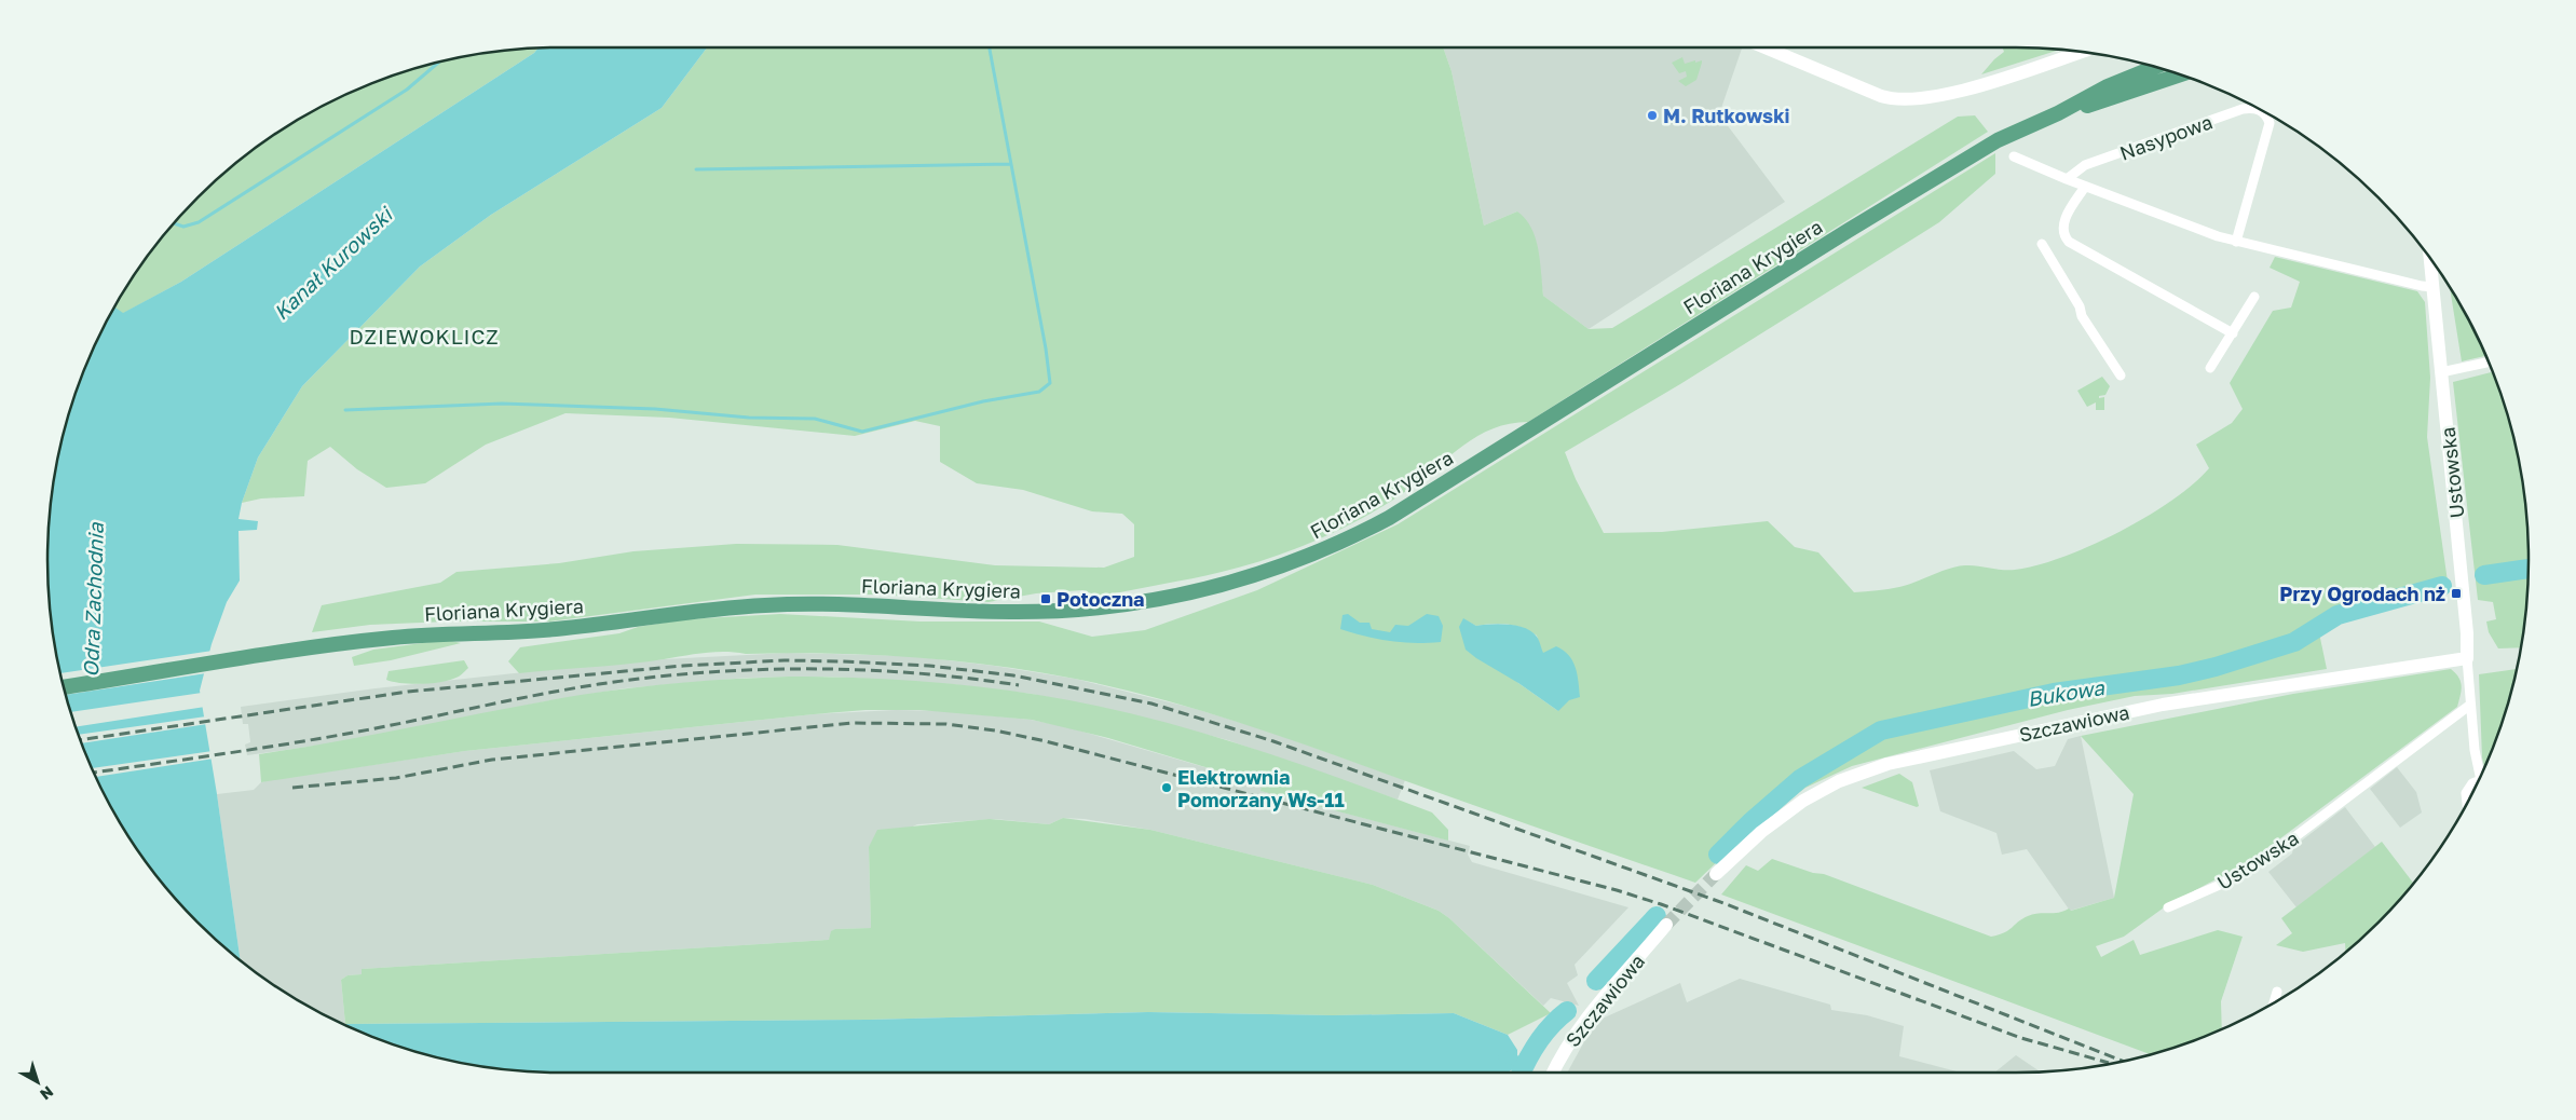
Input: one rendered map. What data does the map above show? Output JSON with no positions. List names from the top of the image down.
{
  "streets": {
    "main road": ["Floriana Krygiera"],
    "street": ["Nasypowa", "Ustowska", "Szczawiowa"]
  },
  "crossings": [
    ["Ustowska", "Szczawiowa"]
  ],
  "districts": ["DZIEWOKLICZ"],
  "water": ["Kanał Kurowski", "Odra Zachodnia", "Bukowa"],
  "places": {
    "other": ["M. Rutkowski", "Elektrownia Pomorzany Ws-11"],
    "transit": ["Przy Ogrodach nż", "Potoczna"]
  },
  "north": "bottom right"
}
